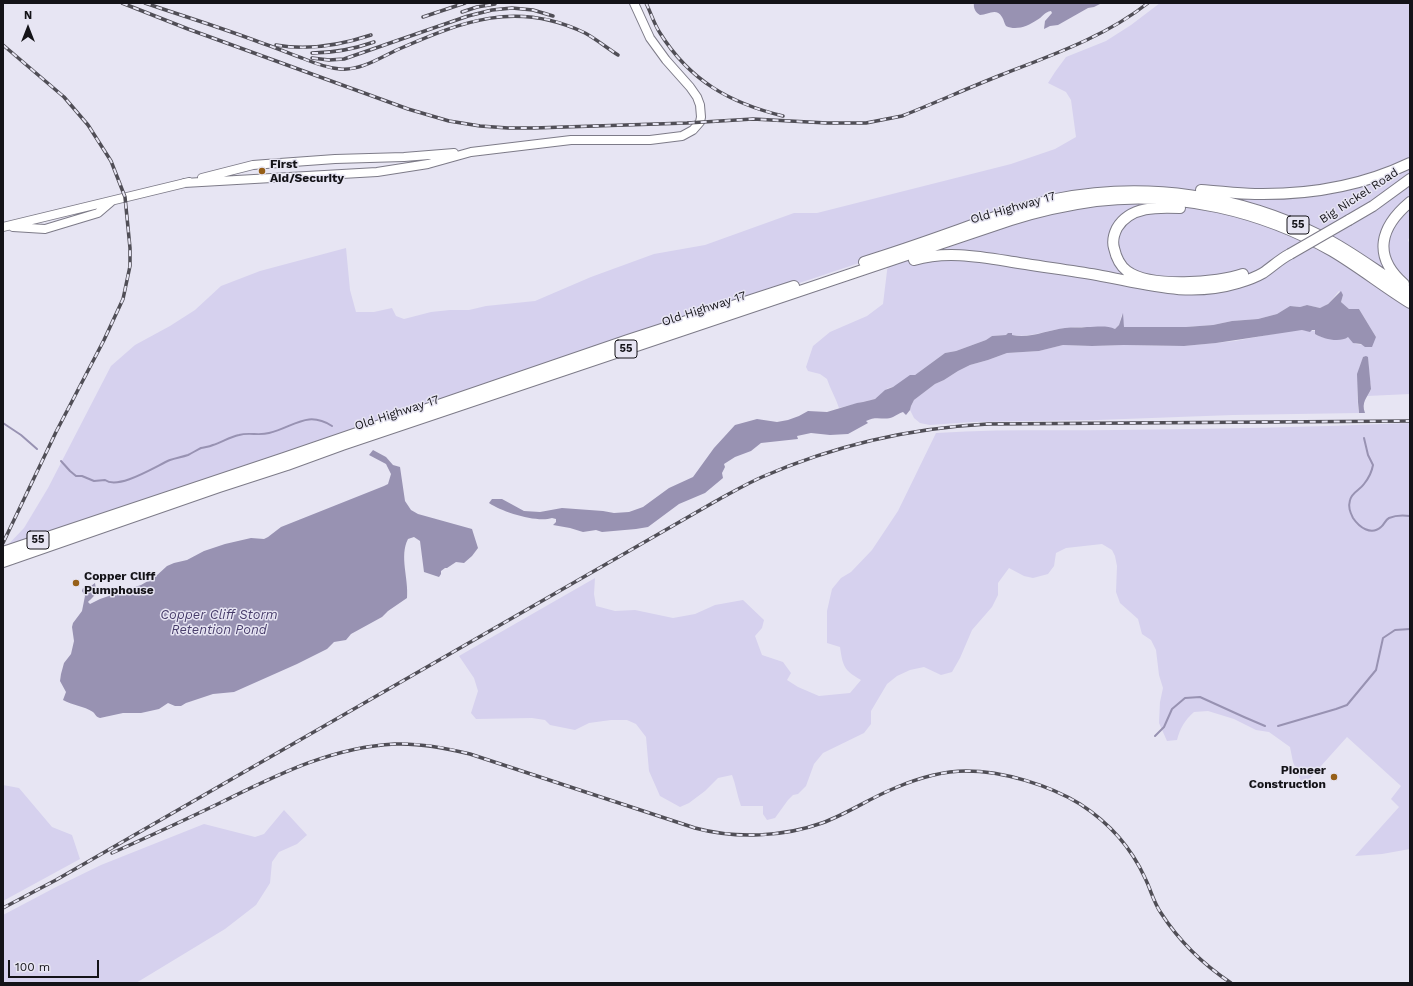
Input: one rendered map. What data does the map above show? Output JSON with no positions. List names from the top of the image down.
{
  "streets": {
    "main road": ["Big Nickel Road", "Old Highway 17", "55"]
  },
  "water": ["Copper Cliff Storm Retention Pond"],
  "places": ["First Aid/Security", "Copper Cliff Pumphouse", "Pioneer Construction"],
  "scale_bar": "100 m",
  "north": "top"
}
